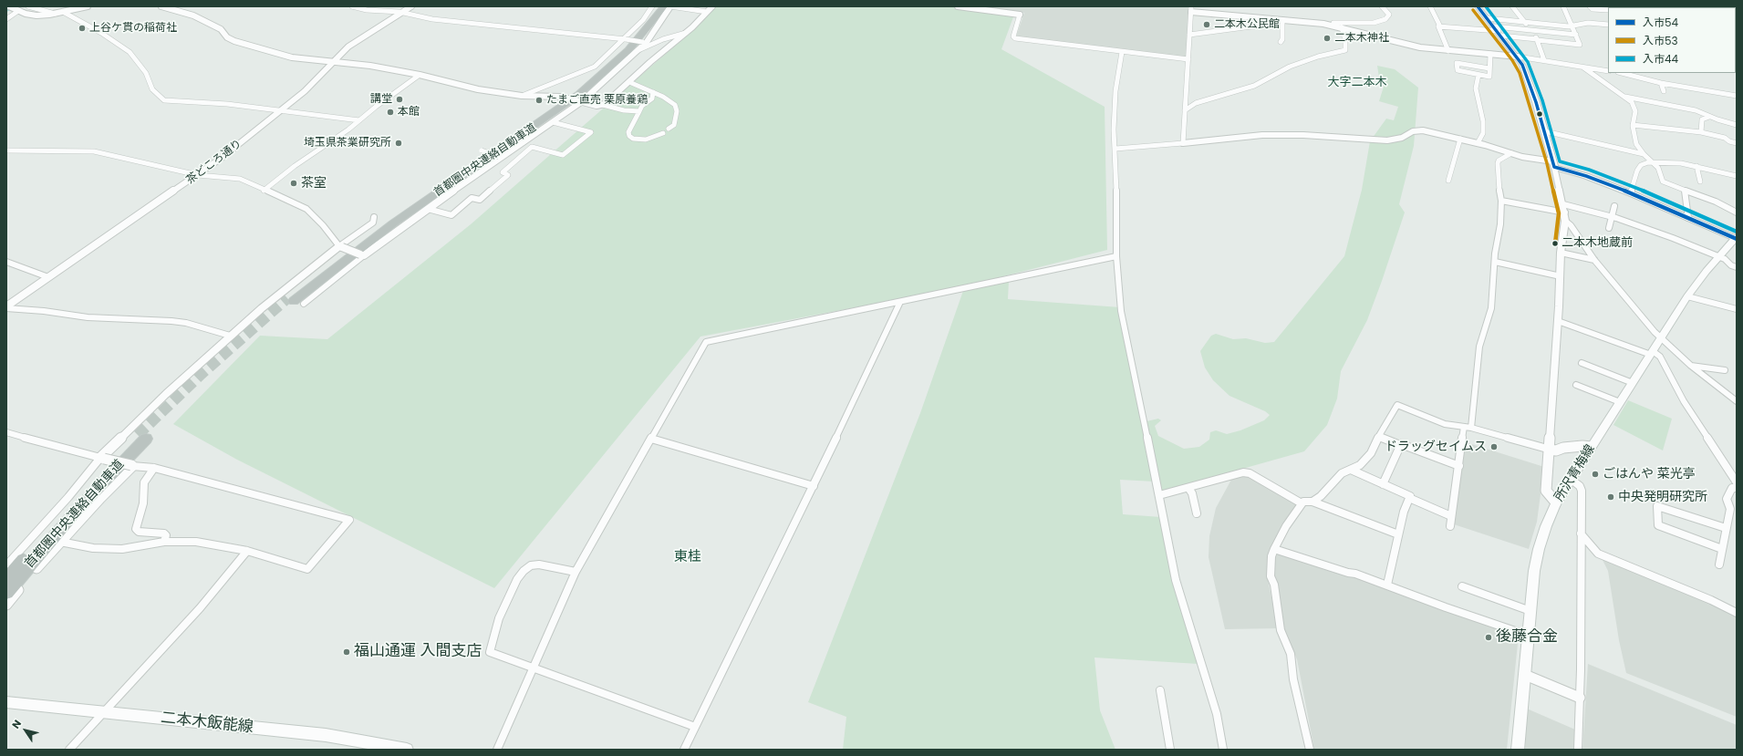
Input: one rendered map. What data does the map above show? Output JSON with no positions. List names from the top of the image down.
{
  "streets": {
    "highway": ["首都圏中央連絡自動車道"],
    "main road": ["所沢青梅線", "二本木飯能線"],
    "street": ["茶どころ通り"]
  },
  "districts": ["大字二本木", "東桂"],
  "places": [
    "二本木公民館",
    "上谷ケ貫の稲荷社",
    "二本木神社",
    "講堂",
    "たまご直売 栗原養鶏",
    "本館",
    "埼玉県茶業研究所",
    "茶室",
    "二本木地蔵前",
    "ドラッグセイムス",
    "ごはんや 菜光亭",
    "中央発明研究所",
    "後藤合金",
    "福山通運 入間支店"
  ],
  "lines": ["transit line 入市54", "transit line 入市44", "transit line 入市53"],
  "legend": ["入市54", "入市53", "入市44"],
  "north": "top left"
}
